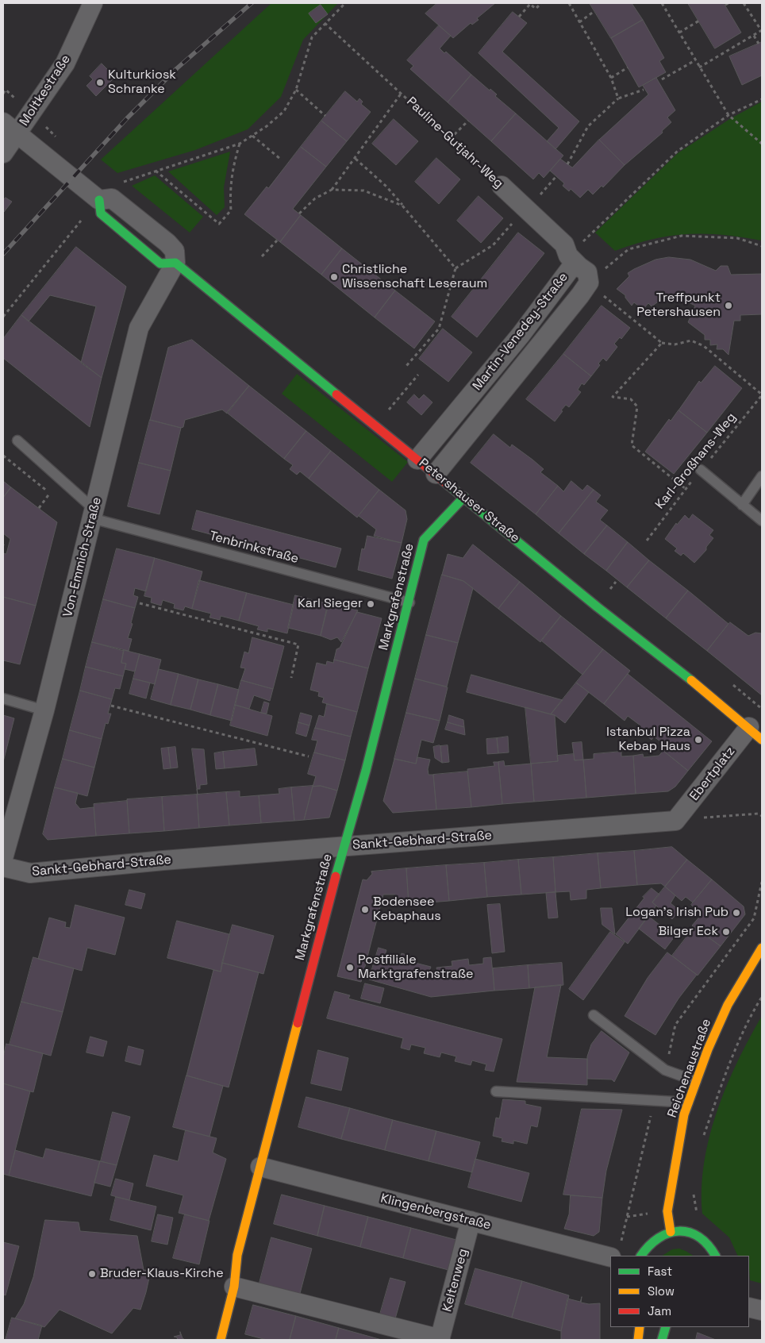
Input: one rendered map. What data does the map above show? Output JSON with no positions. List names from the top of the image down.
{
  "streets": {
    "street": [
      "Moltkestraße",
      "Pauline-Gutjahr-Weg",
      "Martin-Venedey-Straße",
      "Petershauser Straße",
      "Von-Emmich-Straße",
      "Markgrafenstraße",
      "Ebertplatz",
      "Sankt-Gebhard-Straße",
      "Reichenaustraße",
      "Klingenbergstraße",
      "Keltenweg"
    ],
    "lane": ["Tenbrinkstraße"],
    "path": ["Karl-Großhans-Weg"]
  },
  "crossings": [
    ["Pauline-Gutjahr-Weg", "Martin-Venedey-Straße"],
    ["Martin-Venedey-Straße", "Petershauser Straße"],
    ["Petershauser Straße", "Von-Emmich-Straße"],
    ["Petershauser Straße", "Markgrafenstraße"],
    ["Petershauser Straße", "Ebertplatz"],
    ["Tenbrinkstraße", "Von-Emmich-Straße"],
    ["Tenbrinkstraße", "Markgrafenstraße"],
    ["Markgrafenstraße", "Sankt-Gebhard-Straße"],
    ["Markgrafenstraße", "Klingenbergstraße"],
    ["Ebertplatz", "Sankt-Gebhard-Straße"],
    ["Klingenbergstraße", "Keltenweg"]
  ],
  "places": [
    "Kulturkiosk Schranke",
    "Christliche Wissenschaft Leseraum",
    "Treffpunkt Petershausen",
    "Karl Sieger",
    "Istanbul Pizza Kebap Haus",
    "Bodensee Kebaphaus",
    "Logan's Irish Pub",
    "Bilger Eck",
    "Postfiliale Marktgrafenstraße",
    "Bruder-Klaus-Kirche"
  ],
  "legend": ["Fast", "Slow", "Jam"]
}
